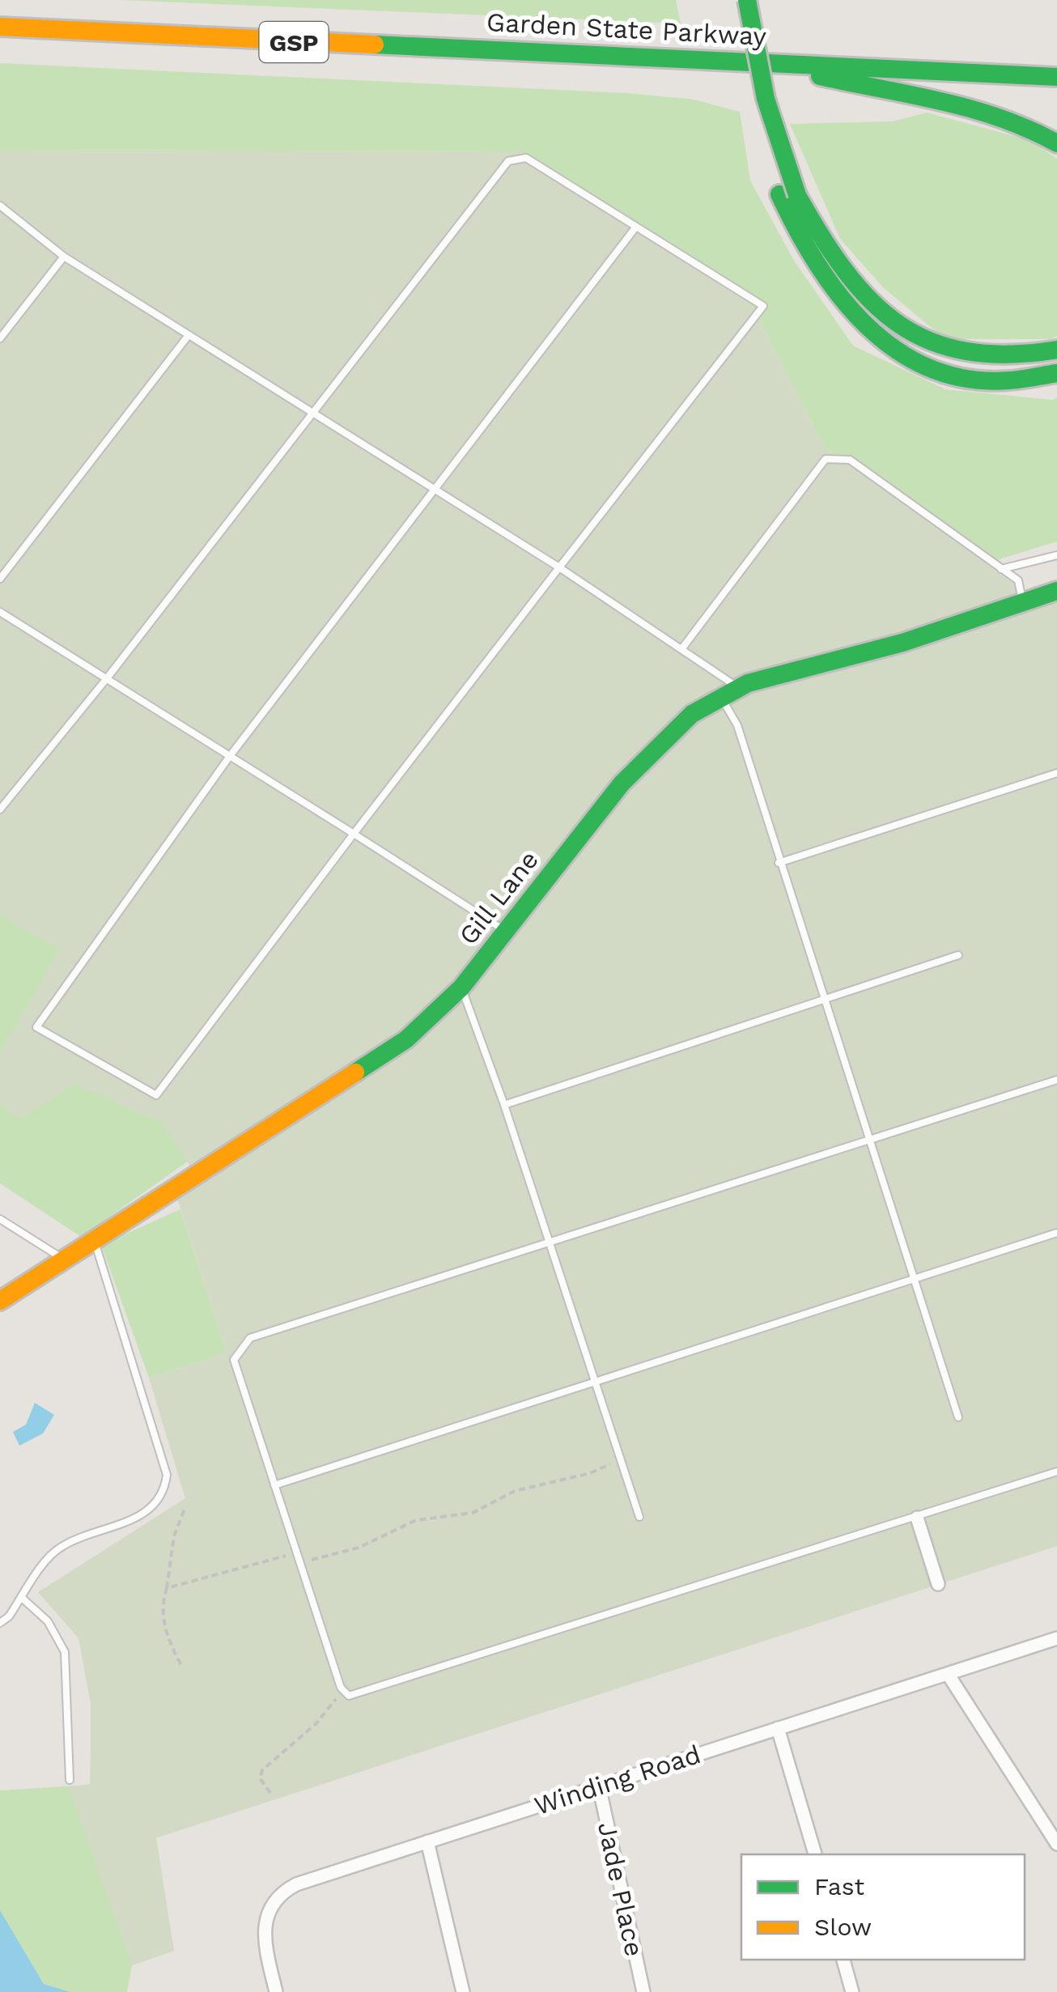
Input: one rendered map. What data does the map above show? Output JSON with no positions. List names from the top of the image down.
{
  "streets": {
    "main road": ["Garden State Parkway", "GSP", "Gill Lane"],
    "street": ["Winding Road", "Jade Place"]
  },
  "crossings": [
    ["Winding Road", "Jade Place"]
  ],
  "legend": ["Fast", "Slow"]
}
